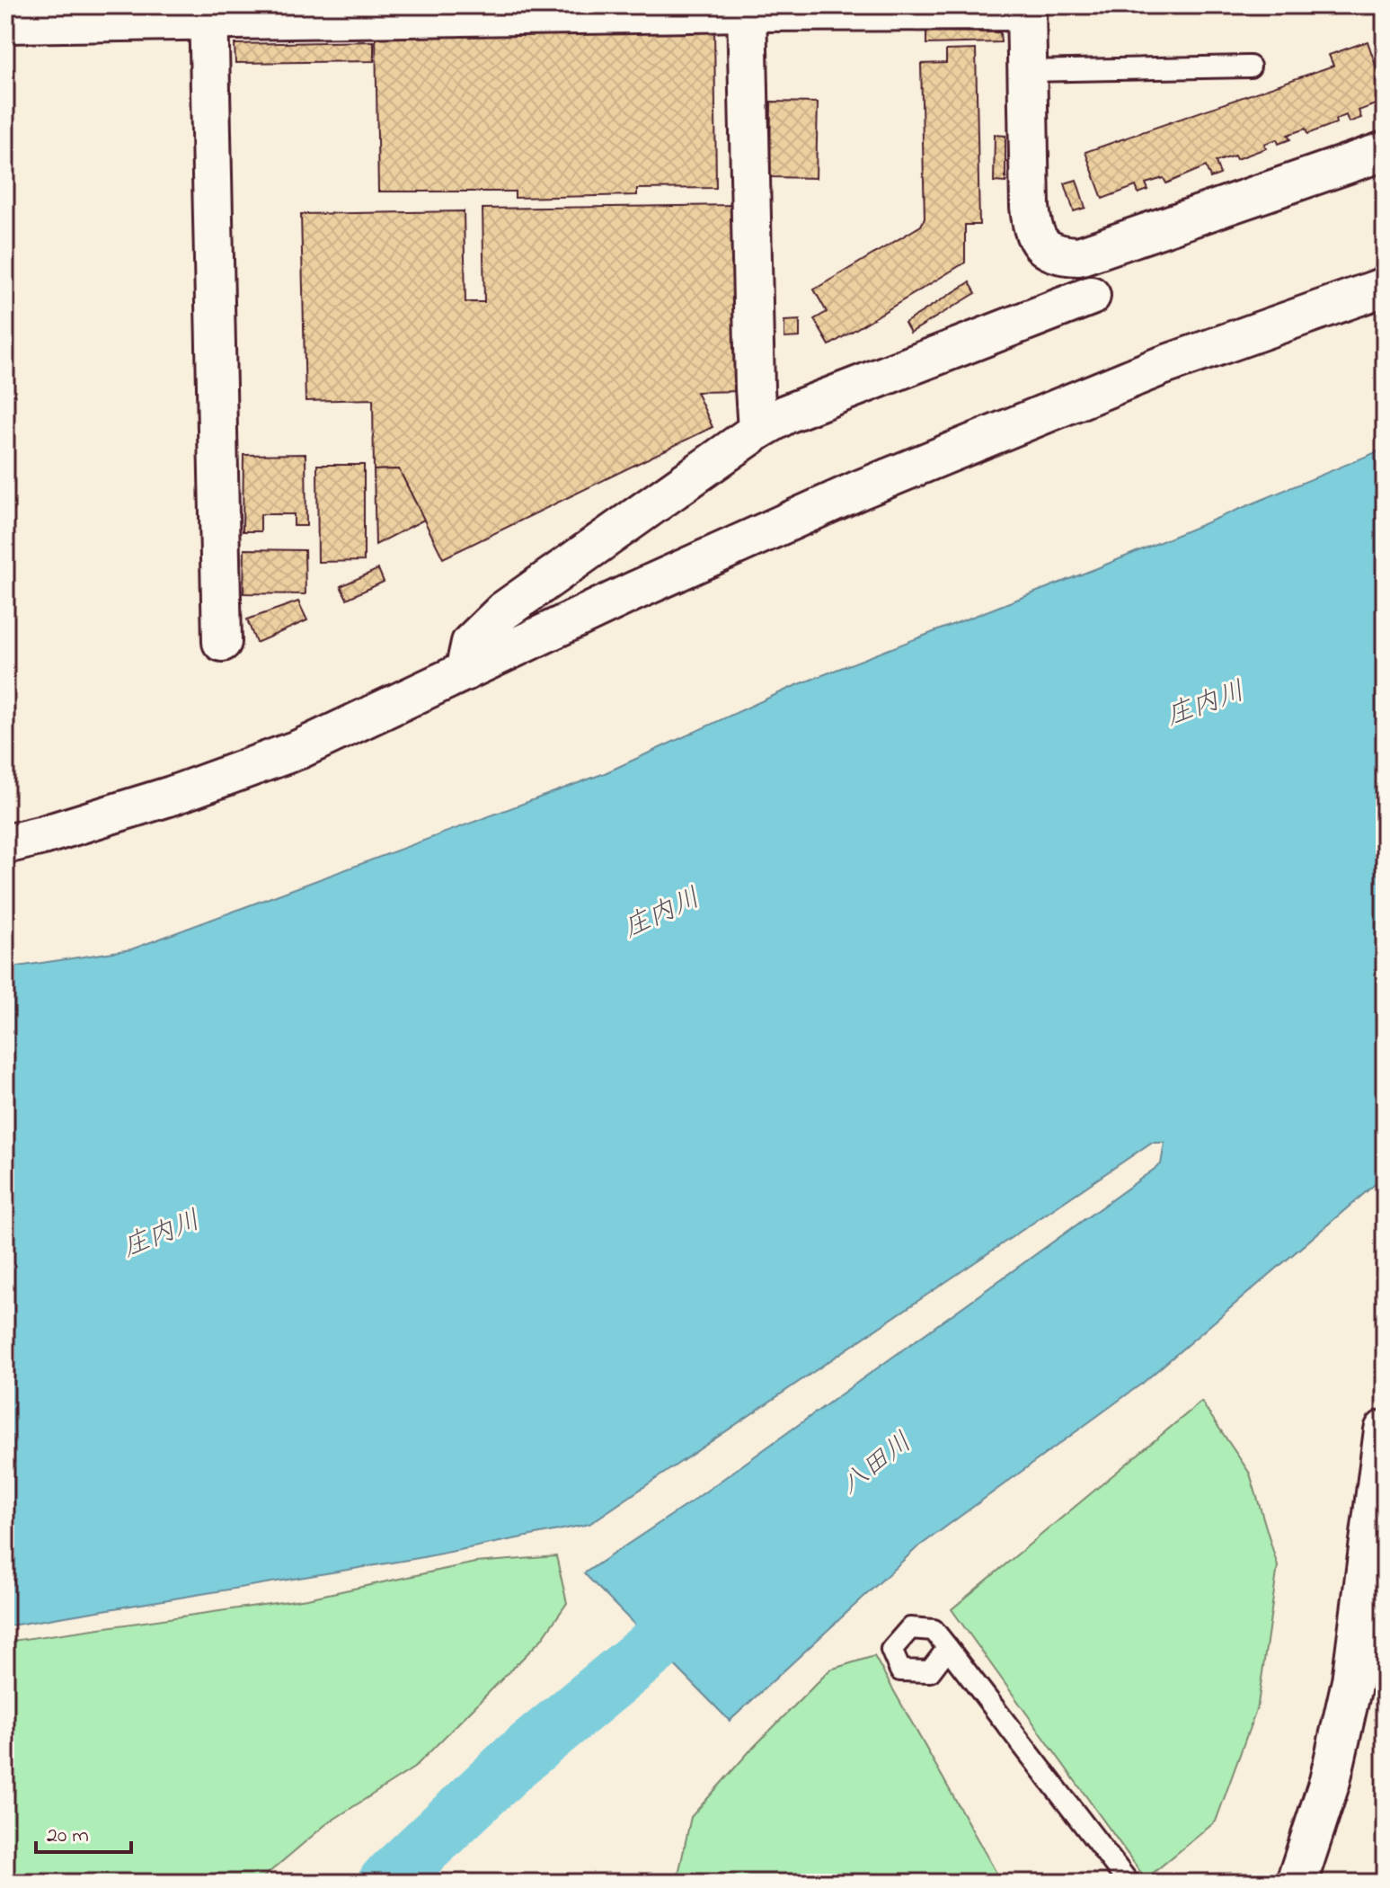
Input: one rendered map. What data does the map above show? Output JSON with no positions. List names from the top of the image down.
{
  "water": ["庄内川", "八田川"],
  "scale_bar": "20 m"
}
